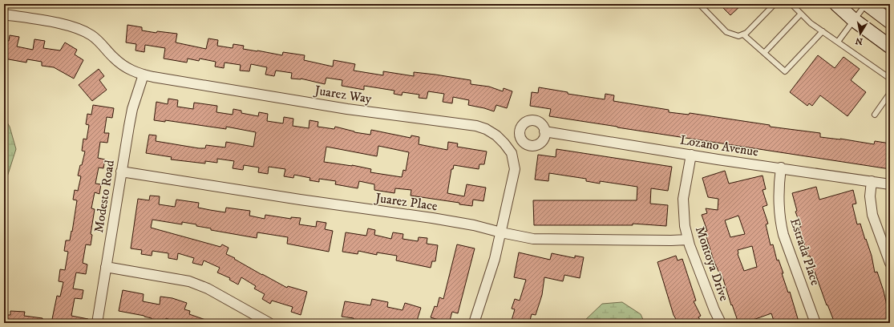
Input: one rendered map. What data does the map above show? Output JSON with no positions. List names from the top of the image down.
{
  "streets": {
    "street": [
      "Juarez Way",
      "Lozano Avenue",
      "Modesto Road",
      "Juarez Place",
      "Estrada Place",
      "Montoya Drive"
    ]
  },
  "crossings": [
    ["Juarez Way", "Modesto Road"],
    ["Juarez Way", "Juarez Place"],
    ["Lozano Avenue", "Estrada Place"],
    ["Lozano Avenue", "Montoya Drive"],
    ["Modesto Road", "Juarez Place"],
    ["Juarez Place", "Montoya Drive"]
  ],
  "north": "bottom"
}
